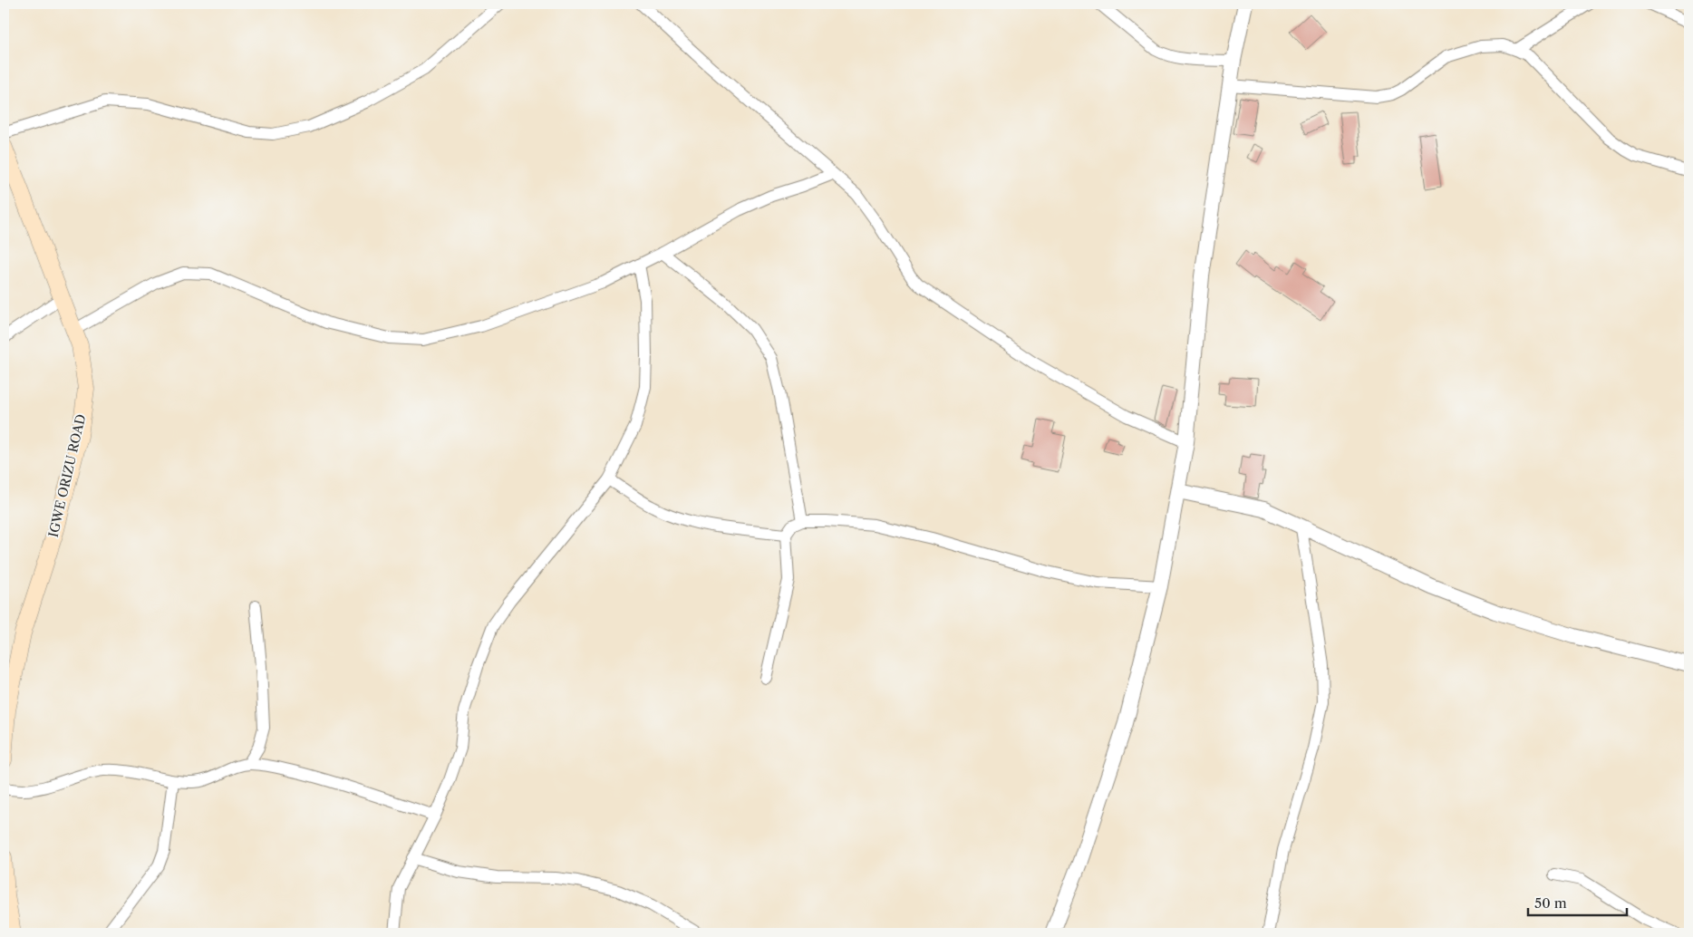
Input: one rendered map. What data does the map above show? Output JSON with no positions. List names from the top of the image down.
{
  "streets": {
    "main road": ["IGWE ORIZU ROAD"]
  },
  "scale_bar": "50 m"
}
